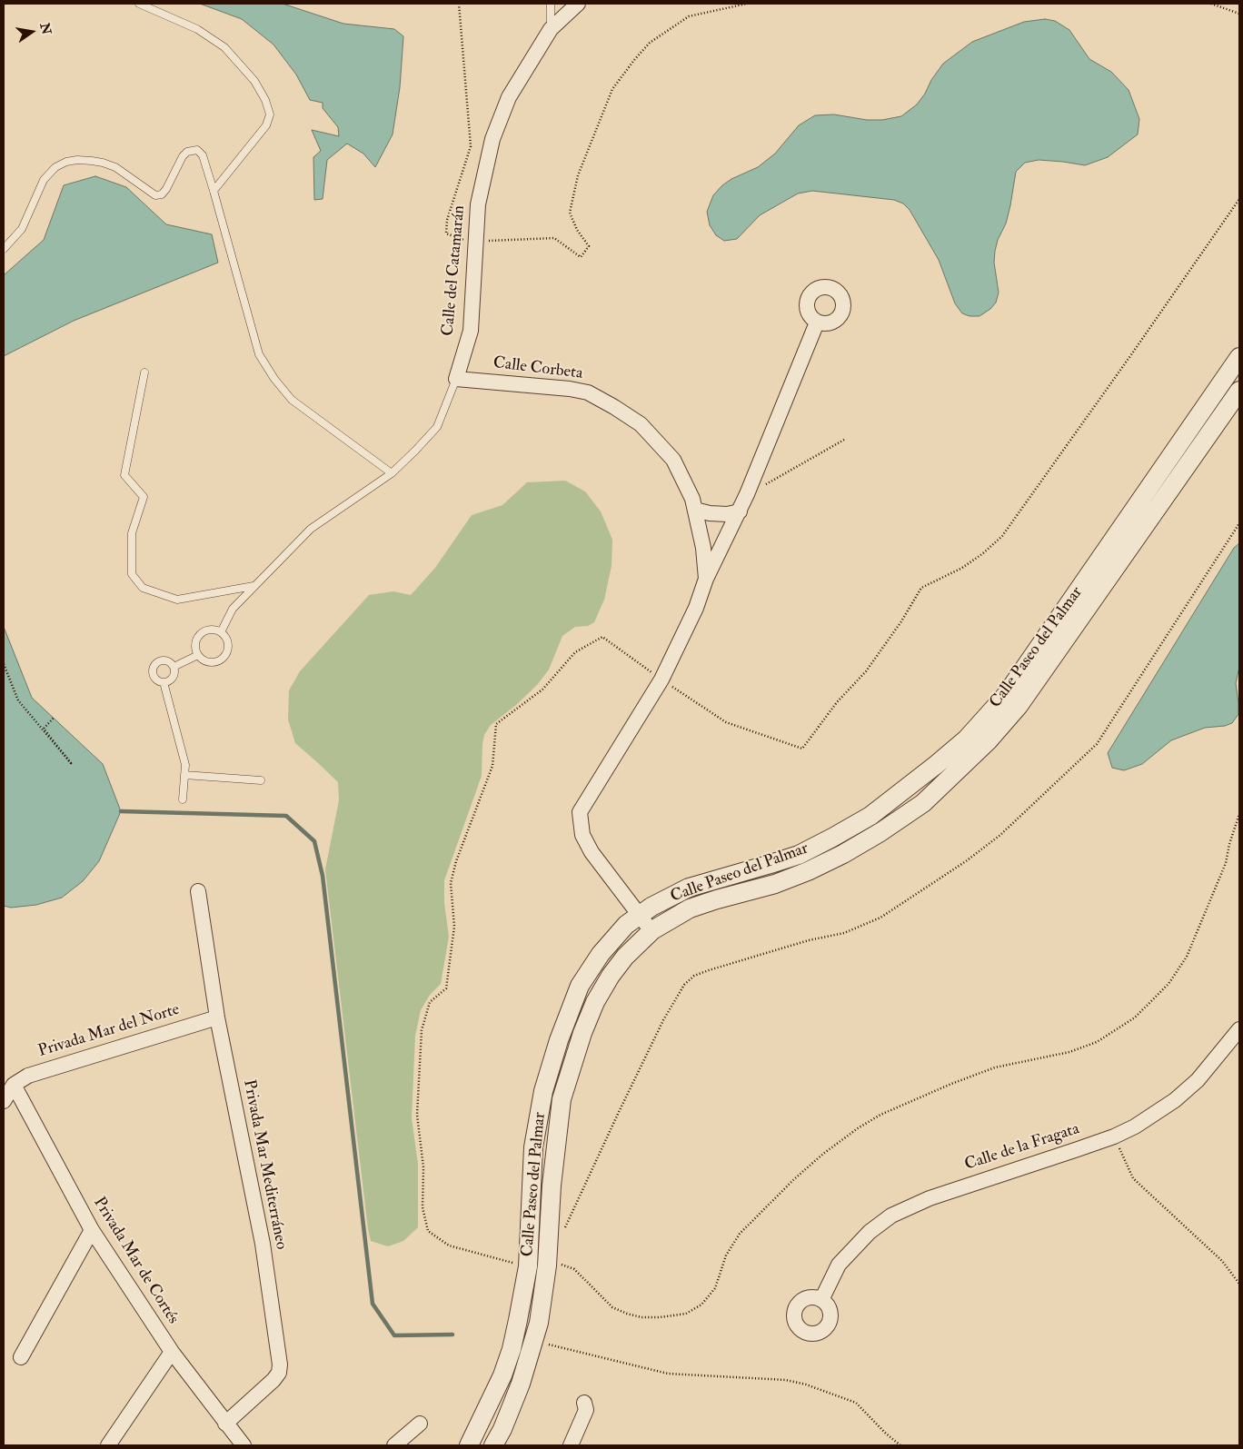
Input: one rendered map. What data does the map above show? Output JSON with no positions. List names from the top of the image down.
{
  "streets": {
    "street": [
      "Calle del Catamarán",
      "Calle Corbeta",
      "Calle Paseo del Palmar",
      "Privada Mar del Norte",
      "Calle de la Fragata",
      "Privada Mar Mediterráneo",
      "Privada Mar de Cortés"
    ]
  },
  "crossings": [
    ["Calle del Catamarán", "Calle Corbeta"],
    ["Privada Mar del Norte", "Privada Mar Mediterráneo"],
    ["Privada Mar del Norte", "Privada Mar de Cortés"],
    ["Privada Mar Mediterráneo", "Privada Mar de Cortés"]
  ],
  "north": "right"
}
